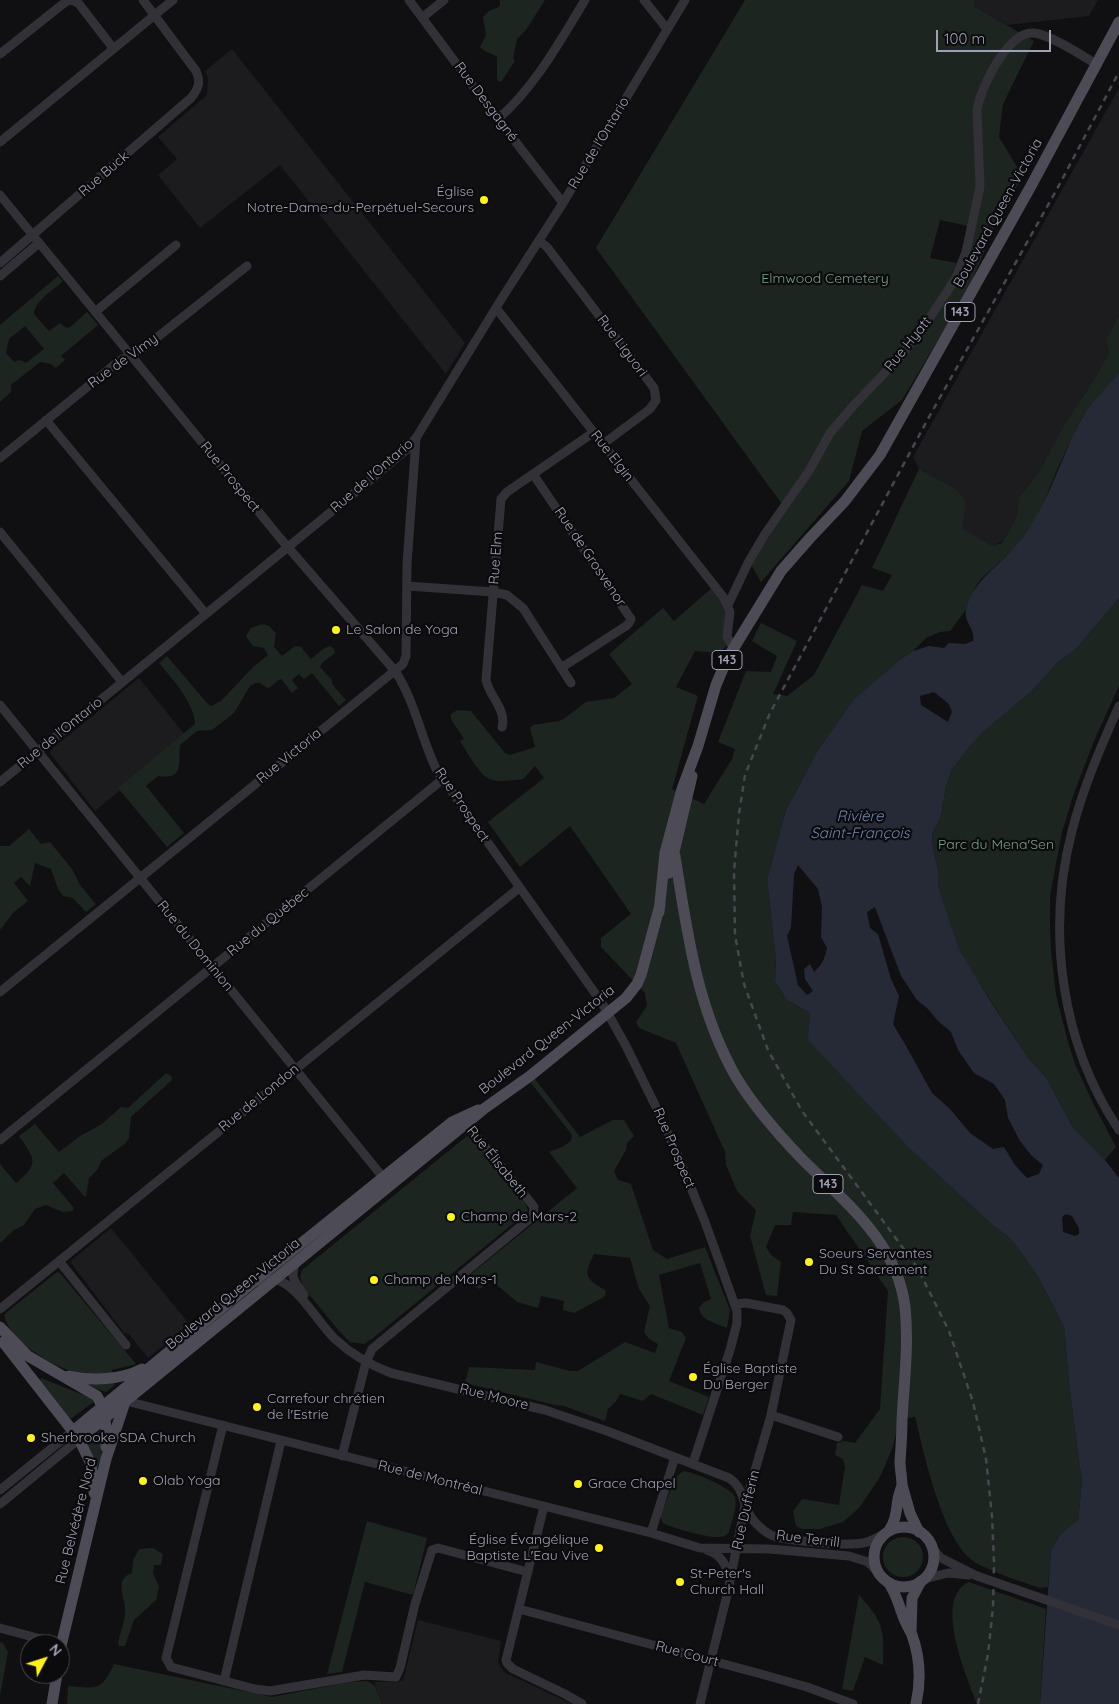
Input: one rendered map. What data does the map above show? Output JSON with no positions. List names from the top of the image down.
{
  "streets": {
    "main road": ["Boulevard Queen-Victoria", "143", "Rue Belvédère Nord"],
    "street": [
      "Rue Desgagné",
      "Rue de l'Ontario",
      "Rue Buck",
      "Rue Hyatt",
      "Rue Liguori",
      "Rue de Vimy",
      "Rue Elgin",
      "Rue Prospect",
      "Rue de Grosvenor",
      "Rue Elm",
      "Rue Victoria",
      "Rue du Québec",
      "Rue du Dominion",
      "Rue de London",
      "Rue Élisabeth",
      "Rue Moore",
      "Rue de Montréal",
      "Rue Dufferin",
      "Rue Terrill",
      "Rue Court"
    ]
  },
  "crossings": [
    ["Rue Desgagné", "Rue de l'Ontario"],
    ["Rue de l'Ontario", "Rue Liguori"],
    ["Rue de l'Ontario", "Rue Elgin"],
    ["Rue de l'Ontario", "Rue Prospect"],
    ["Rue de l'Ontario", "Rue Victoria"],
    ["Rue de l'Ontario", "Rue du Dominion"],
    ["Rue Buck", "Rue Prospect"],
    ["Boulevard Queen-Victoria", "143"],
    ["Boulevard Queen-Victoria", "Rue Hyatt"],
    ["Boulevard Queen-Victoria", "Rue Prospect"],
    ["Boulevard Queen-Victoria", "Rue du Dominion"],
    ["Boulevard Queen-Victoria", "Rue Élisabeth"],
    ["Boulevard Queen-Victoria", "Rue Moore"],
    ["Boulevard Queen-Victoria", "Rue de Montréal"],
    ["Boulevard Queen-Victoria", "Rue Belvédère Nord"],
    ["143", "Rue Terrill"],
    ["Rue Hyatt", "Rue Elgin"],
    ["Rue Liguori", "Rue Elgin"],
    ["Rue de Vimy", "Rue Prospect"],
    ["Rue Elgin", "Rue Elm"],
    ["Rue Prospect", "Rue Victoria"],
    ["Rue Prospect", "Rue du Québec"],
    ["Rue Prospect", "Rue de London"],
    ["Rue Prospect", "Rue Moore"],
    ["Rue Prospect", "Rue Dufferin"],
    ["Rue de Grosvenor", "Rue Elm"],
    ["Rue Victoria", "Rue du Dominion"],
    ["Rue du Québec", "Rue du Dominion"],
    ["Rue du Dominion", "Rue de London"],
    ["Rue Élisabeth", "Rue Moore"],
    ["Rue Élisabeth", "Rue de Montréal"],
    ["Rue Moore", "Rue Dufferin"],
    ["Rue Moore", "Rue Terrill"],
    ["Rue de Montréal", "Rue Dufferin"],
    ["Rue de Montréal", "Rue Belvédère Nord"],
    ["Rue de Montréal", "Rue Terrill"],
    ["Rue Dufferin", "Rue Terrill"],
    ["Rue Dufferin", "Rue Court"]
  ],
  "water": ["Rivière Saint-François"],
  "parks": ["Elmwood Cemetery", "Parc du Mena'Sen"],
  "places": [
    "Église Notre-Dame-du-Perpétuel-Secours",
    "Le Salon de Yoga",
    "Champ de Mars-2",
    "Soeurs Servantes Du St Sacrement",
    "Champ de Mars-1",
    "Église Baptiste Du Berger",
    "Carrefour chrétien de l'Estrie",
    "Sherbrooke SDA Church",
    "Olab Yoga",
    "Grace Chapel",
    "Église Évangélique Baptiste L'Eau Vive",
    "St-Peter's Church Hall"
  ],
  "scale_bar": "100 m",
  "north": "top right"
}
